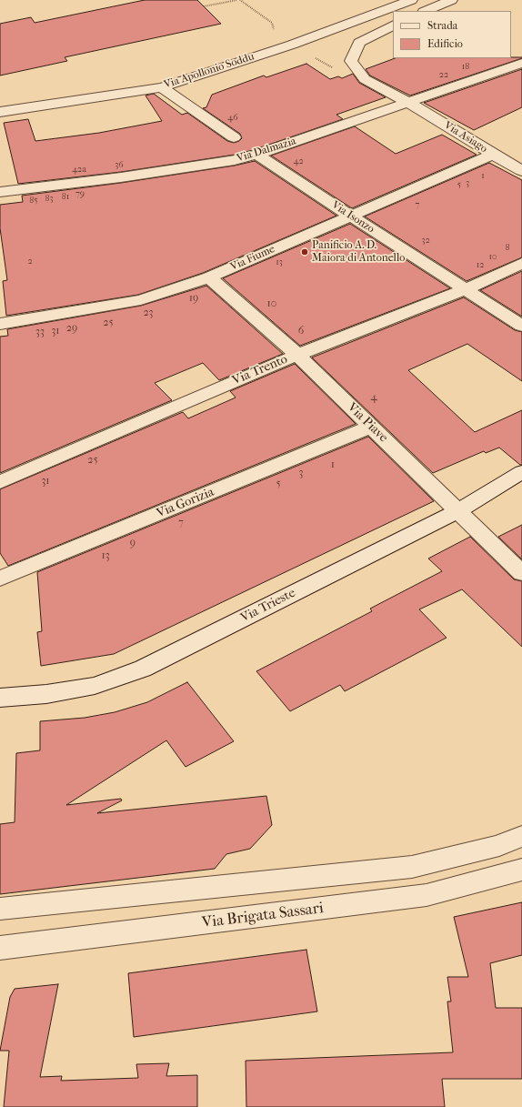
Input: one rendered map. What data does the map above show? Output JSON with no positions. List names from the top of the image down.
{
  "streets": {
    "street": [
      "Via Apollonio Soddu",
      "Via Asiago",
      "Via Dalmazia",
      "Via Isonzo",
      "Via Fiume",
      "Via Trento",
      "Via Piave",
      "Via Gorizia",
      "Via Trieste",
      "Via Brigata Sassari"
    ]
  },
  "crossings": [
    ["Via Asiago", "Via Dalmazia"],
    ["Via Asiago", "Via Fiume"],
    ["Via Dalmazia", "Via Isonzo"],
    ["Via Isonzo", "Via Fiume"],
    ["Via Isonzo", "Via Trento"],
    ["Via Fiume", "Via Piave"],
    ["Via Trento", "Via Piave"],
    ["Via Piave", "Via Gorizia"],
    ["Via Piave", "Via Trieste"]
  ],
  "places": ["Panificio A. D. Maiora di Antonello"],
  "house_numbers": [
    "18",
    "22",
    "46",
    "42",
    "36",
    "42a",
    "1",
    "3",
    "5",
    "79",
    "81",
    "83",
    "85",
    "7",
    "32",
    "8",
    "10",
    "2",
    "13",
    "12",
    "19",
    "10",
    "23",
    "25",
    "29",
    "31",
    "6",
    "33",
    "4",
    "25",
    "1",
    "3",
    "31",
    "5",
    "7",
    "9",
    "13"
  ],
  "legend": ["Strada", "Edificio"]
}
